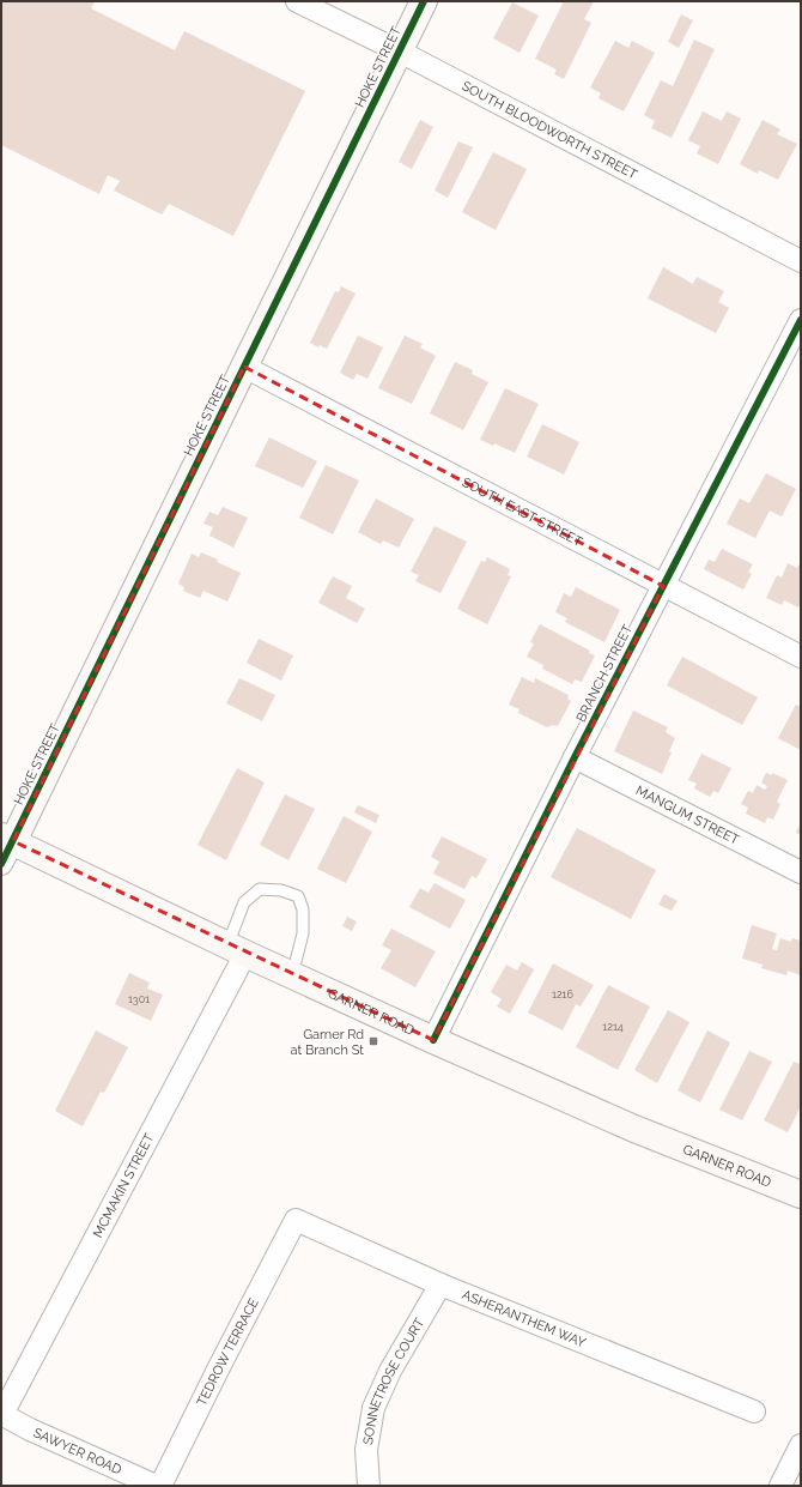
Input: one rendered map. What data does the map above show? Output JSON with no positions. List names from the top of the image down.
{
  "streets": {
    "street": [
      "HOKE STREET",
      "SOUTH BLOODWORTH STREET",
      "SOUTH EAST STREET",
      "BRANCH STREET",
      "MANGUM STREET",
      "GARNER ROAD",
      "MCMAKIN STREET",
      "ASHERANTHEM WAY",
      "TEDROW TERRACE",
      "SONNETROSE COURT",
      "SAWYER ROAD"
    ]
  },
  "crossings": [
    ["HOKE STREET", "SOUTH BLOODWORTH STREET"],
    ["HOKE STREET", "SOUTH EAST STREET"],
    ["HOKE STREET", "GARNER ROAD"],
    ["SOUTH EAST STREET", "BRANCH STREET"],
    ["BRANCH STREET", "MANGUM STREET"],
    ["BRANCH STREET", "GARNER ROAD"],
    ["GARNER ROAD", "MCMAKIN STREET"],
    ["MCMAKIN STREET", "SAWYER ROAD"],
    ["ASHERANTHEM WAY", "TEDROW TERRACE"],
    ["ASHERANTHEM WAY", "SONNETROSE COURT"]
  ],
  "places": {
    "transit": ["Garner Rd at Branch St"]
  },
  "house_numbers": ["1216", "1301", "1214"]
}
